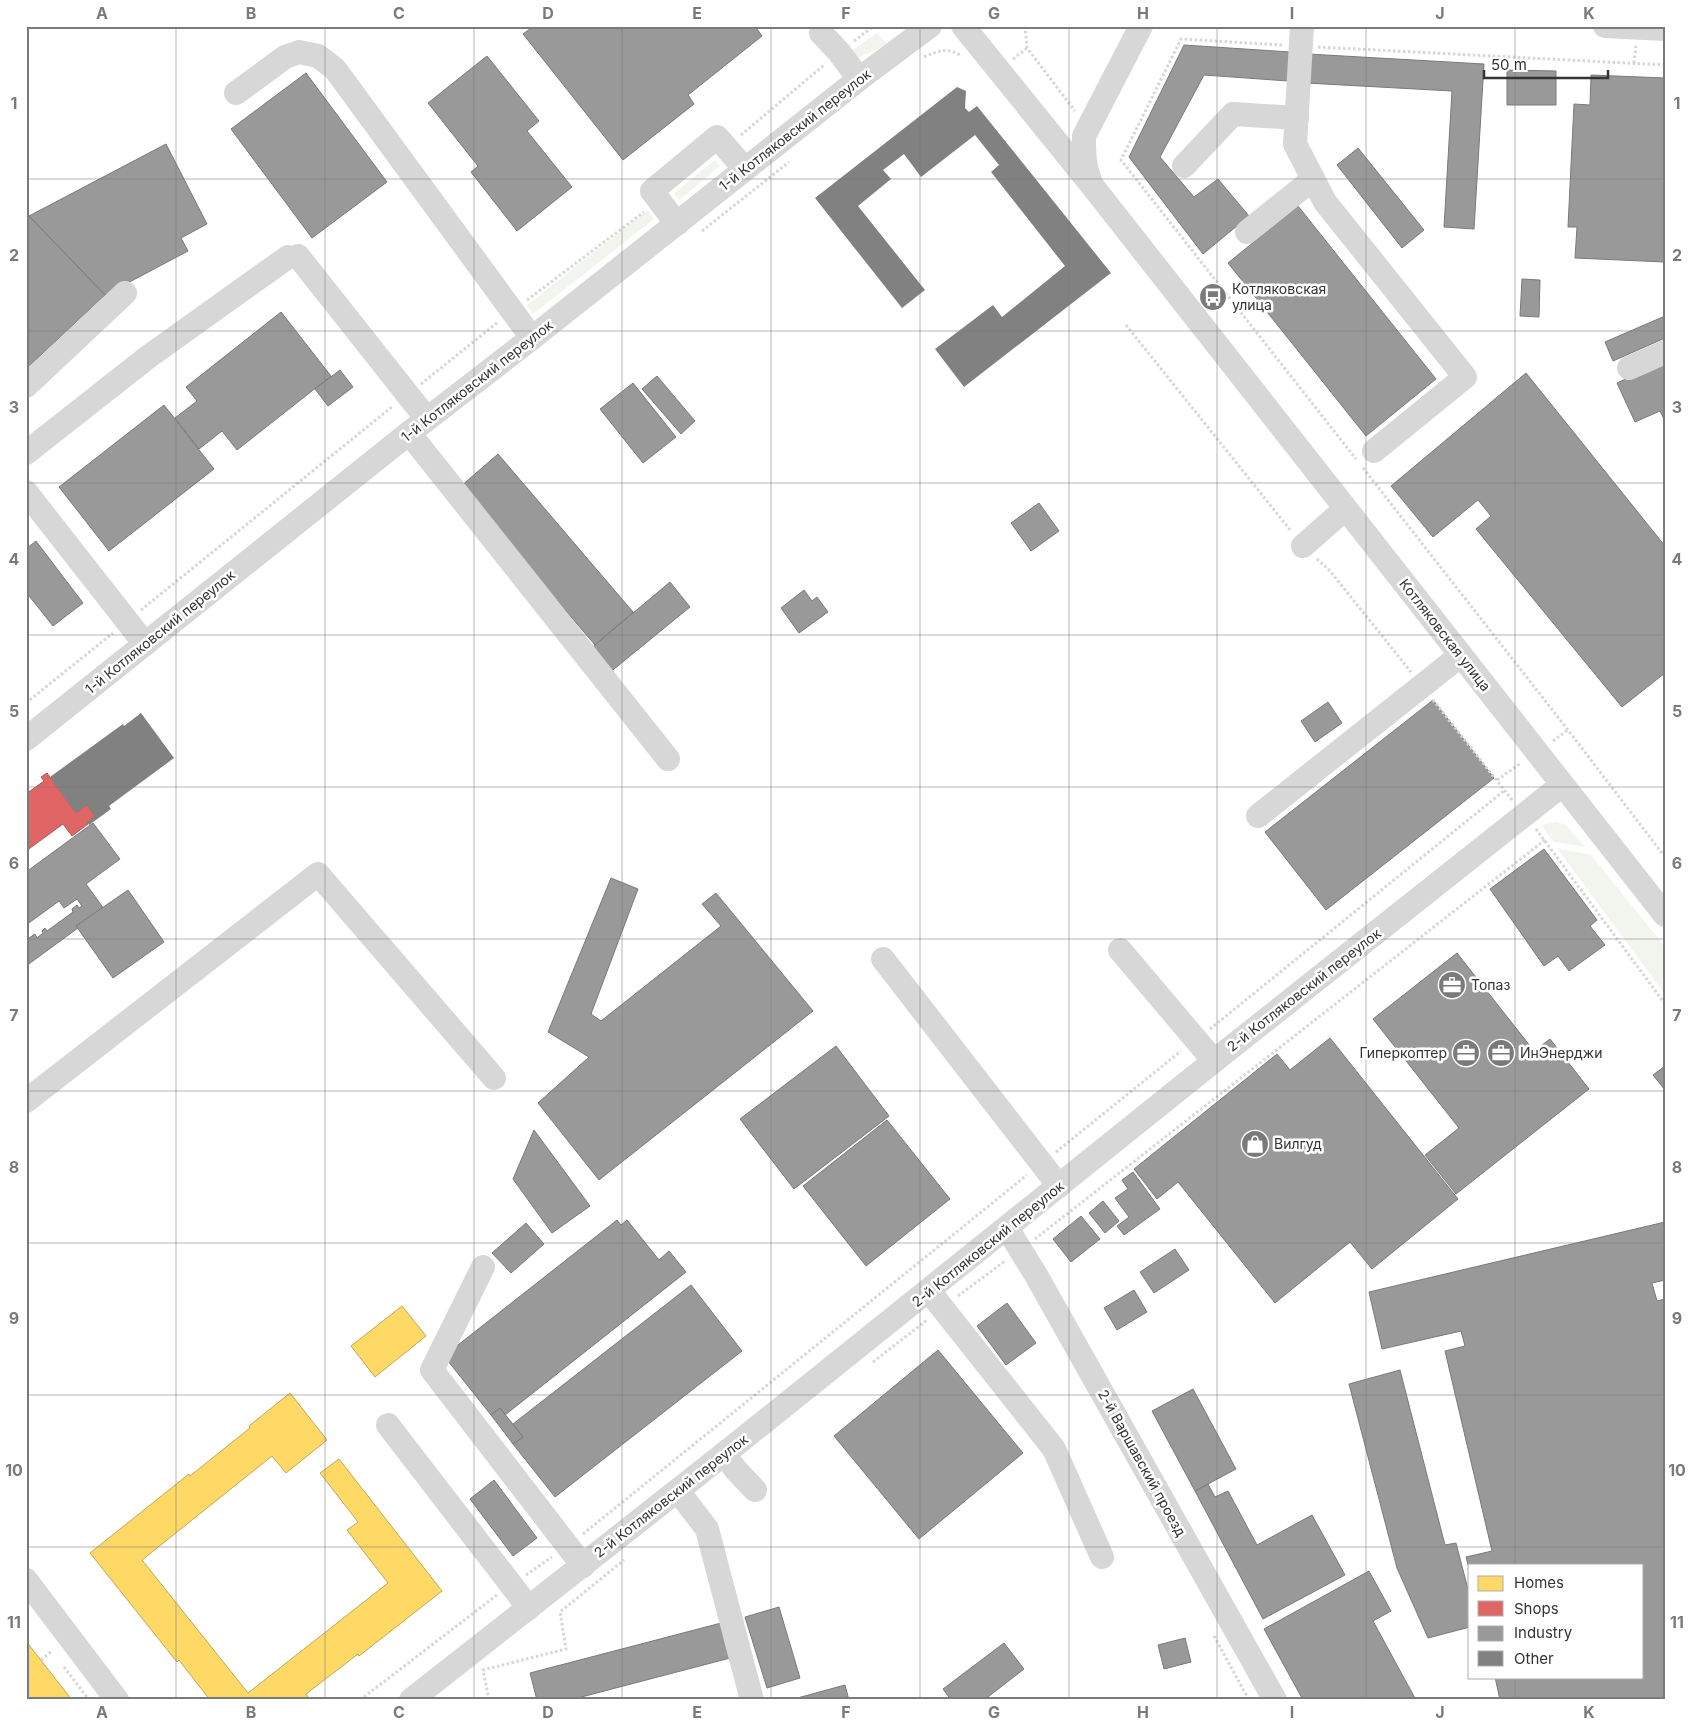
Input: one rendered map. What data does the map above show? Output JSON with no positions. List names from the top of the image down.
{
  "streets": {
    "street": [
      "1-й Котляковский переулок",
      "Котляковская улица",
      "2-й Котляковский переулок",
      "2-й Варшавский проезд"
    ]
  },
  "crossings": [
    ["Котляковская улица", "2-й Котляковский переулок"],
    ["2-й Котляковский переулок", "2-й Варшавский проезд"]
  ],
  "places": {
    "bus stop": ["Котляковская улица"],
    "office": ["Топаз", "Гиперкоптер", "ИнЭнерджи"],
    "shop": ["Вилгуд"]
  },
  "legend": [
    "Homes",
    "Shops",
    "Industry",
    "Other"
  ],
  "scale_bar": "50 m",
  "grid": {
    "columns": [
      "A",
      "B",
      "C",
      "D",
      "E",
      "F",
      "G",
      "H",
      "I",
      "J",
      "K"
    ],
    "rows": [
      "1",
      "2",
      "3",
      "4",
      "5",
      "6",
      "7",
      "8",
      "9",
      "10",
      "11"
    ]
  }
}
